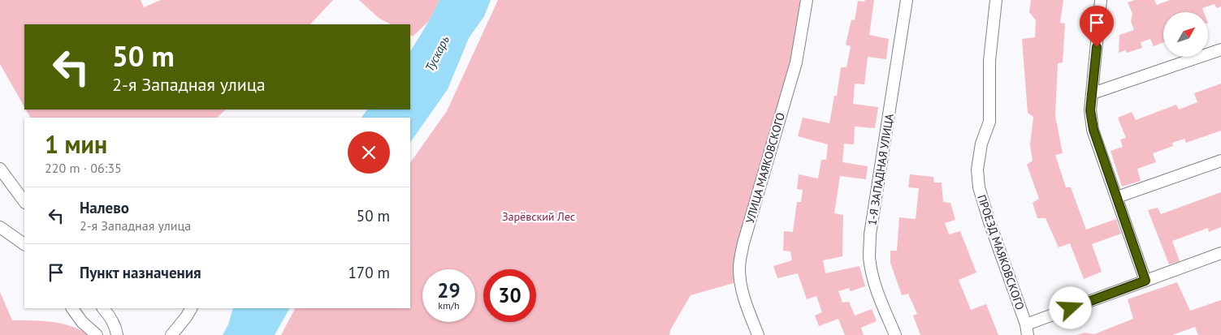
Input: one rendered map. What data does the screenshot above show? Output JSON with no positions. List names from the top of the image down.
{
  "streets": {
    "street": ["УЛИЦА МАЯКОВСКОГО", "1-Я ЗАПАДНАЯ УЛИЦА", "ПРОЕЗД МАЯКОВСКОГО"]
  },
  "water": ["Тускарь"],
  "parks": ["Зарёвский Лес"],
  "north": "top right",
  "page": {
    "turn": ["50 m", "2-я Западная улица"],
    "heading": ["1 мин", "220 m · 06:35"],
    "list": [
      {
        "name": "Налево",
        "note": "2-я Западная улица",
        "value": "50 m"
      },
      {
        "name": "Пункт назначения",
        "value": "170 m"
      }
    ],
    "speed": "29 km/h",
    "limit": "30"
  }
}
